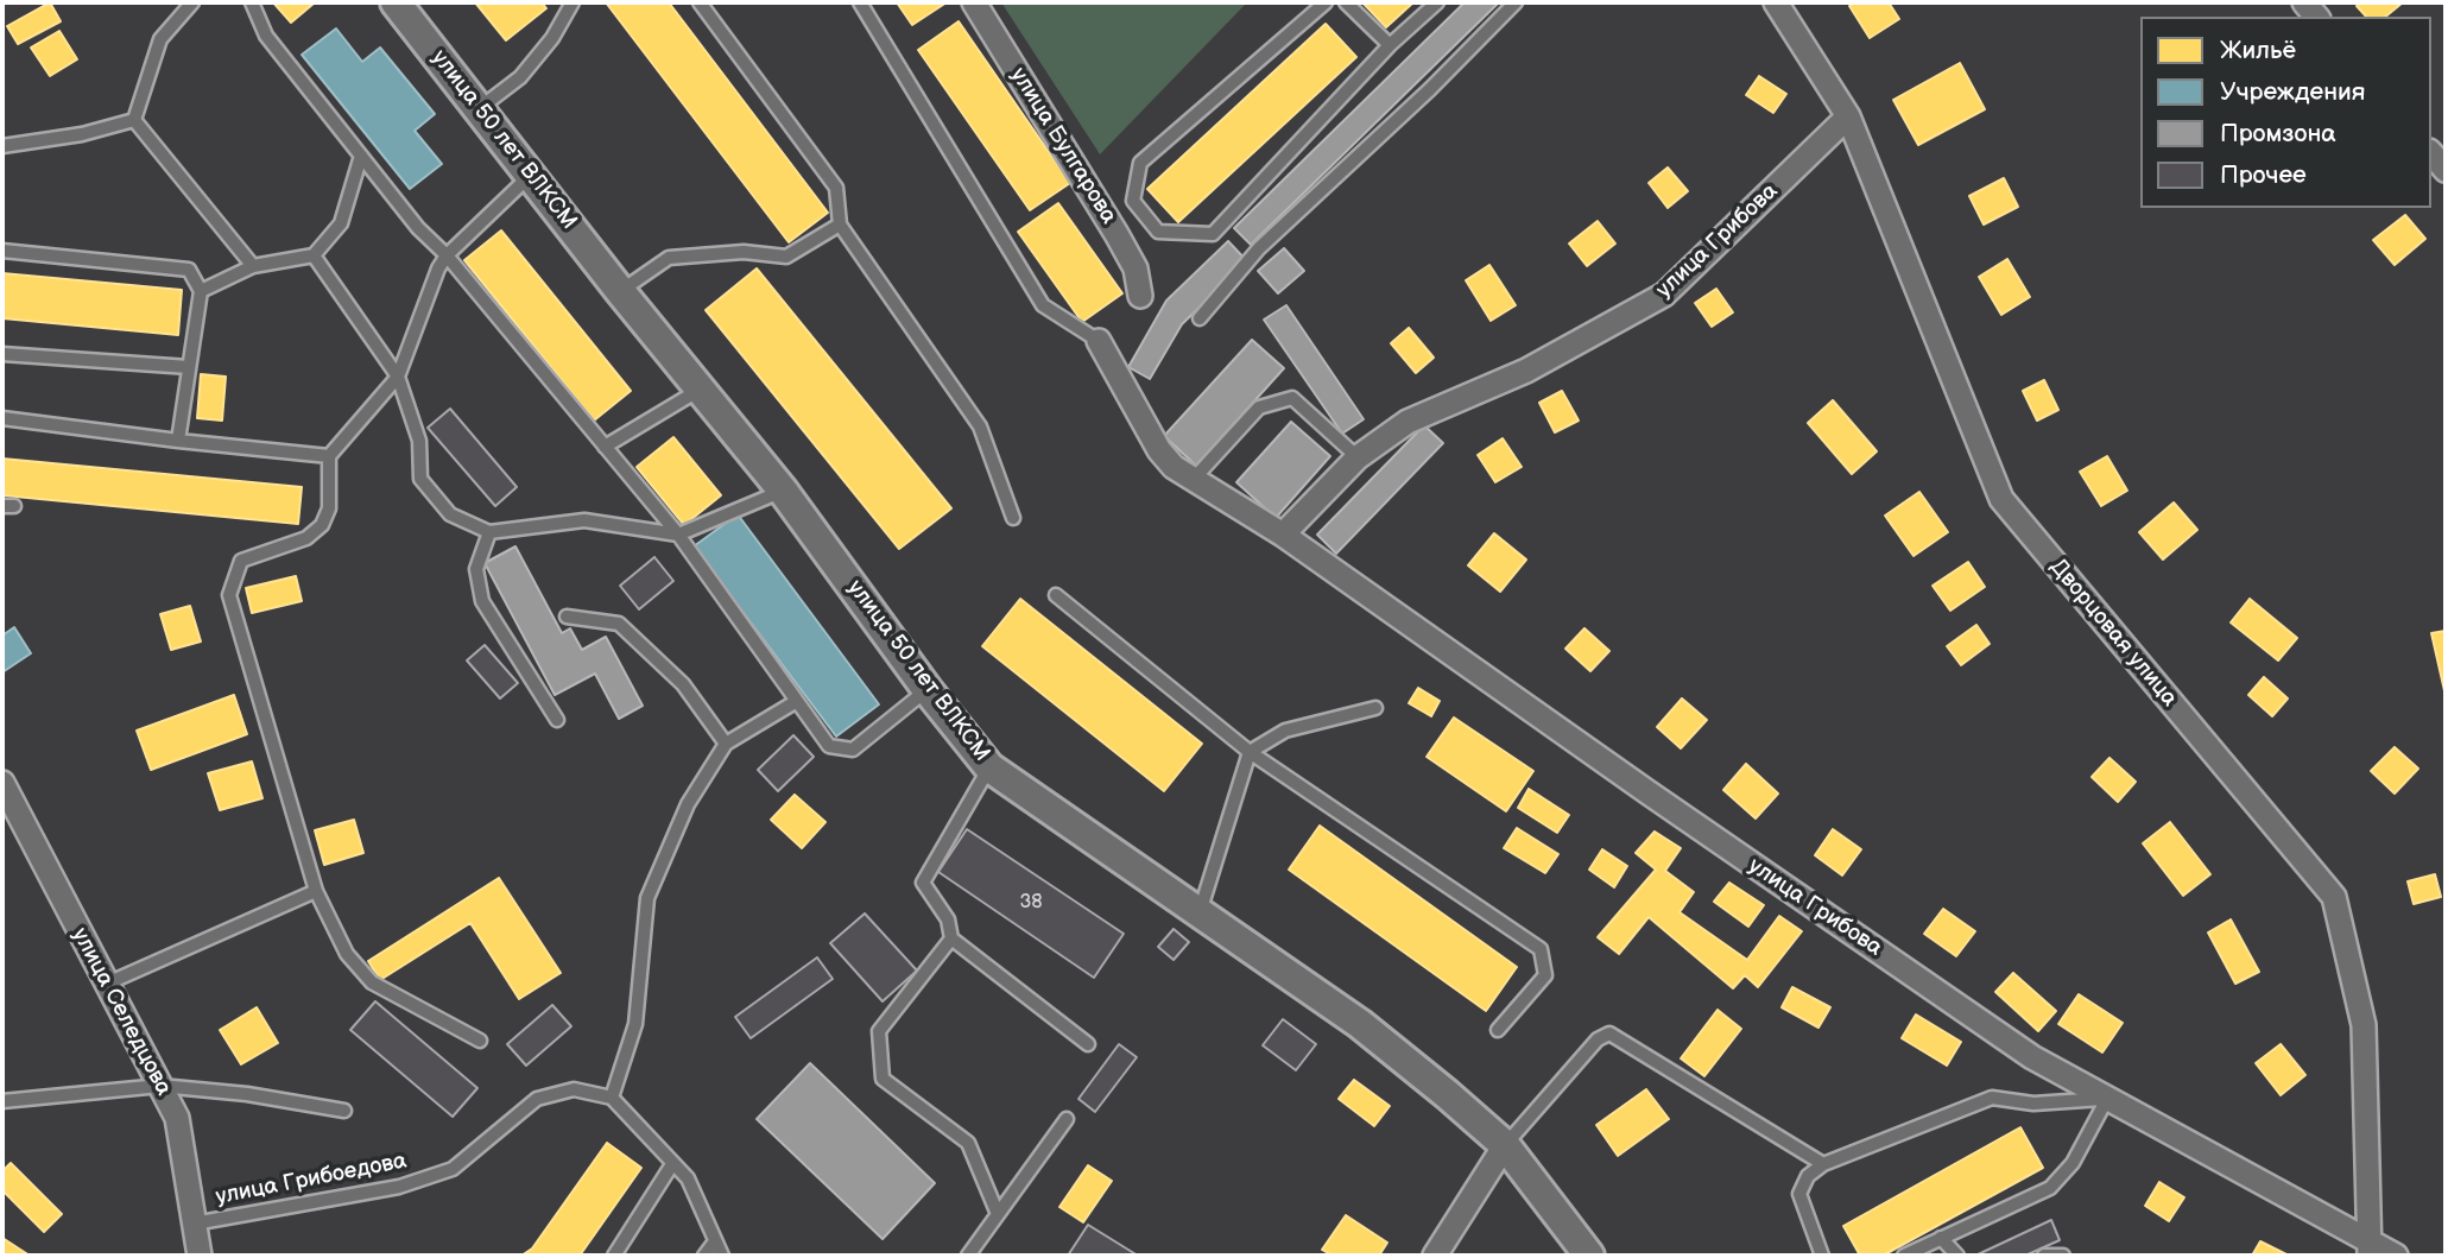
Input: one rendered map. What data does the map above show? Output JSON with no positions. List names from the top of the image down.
{
  "streets": {
    "street": [
      "улица 50 лет ВЛКСМ",
      "улица Булгарова",
      "улица Грибова",
      "Дворцовая улица",
      "улица Селедцова"
    ],
    "lane": ["улица Грибоедова"]
  },
  "crossings": [
    ["улица Грибова", "Дворцовая улица"],
    ["улица Селедцова", "улица Грибоедова"]
  ],
  "house_numbers": ["38"],
  "legend": [
    "Жильё",
    "Учреждения",
    "Промзона",
    "Прочее"
  ]
}
